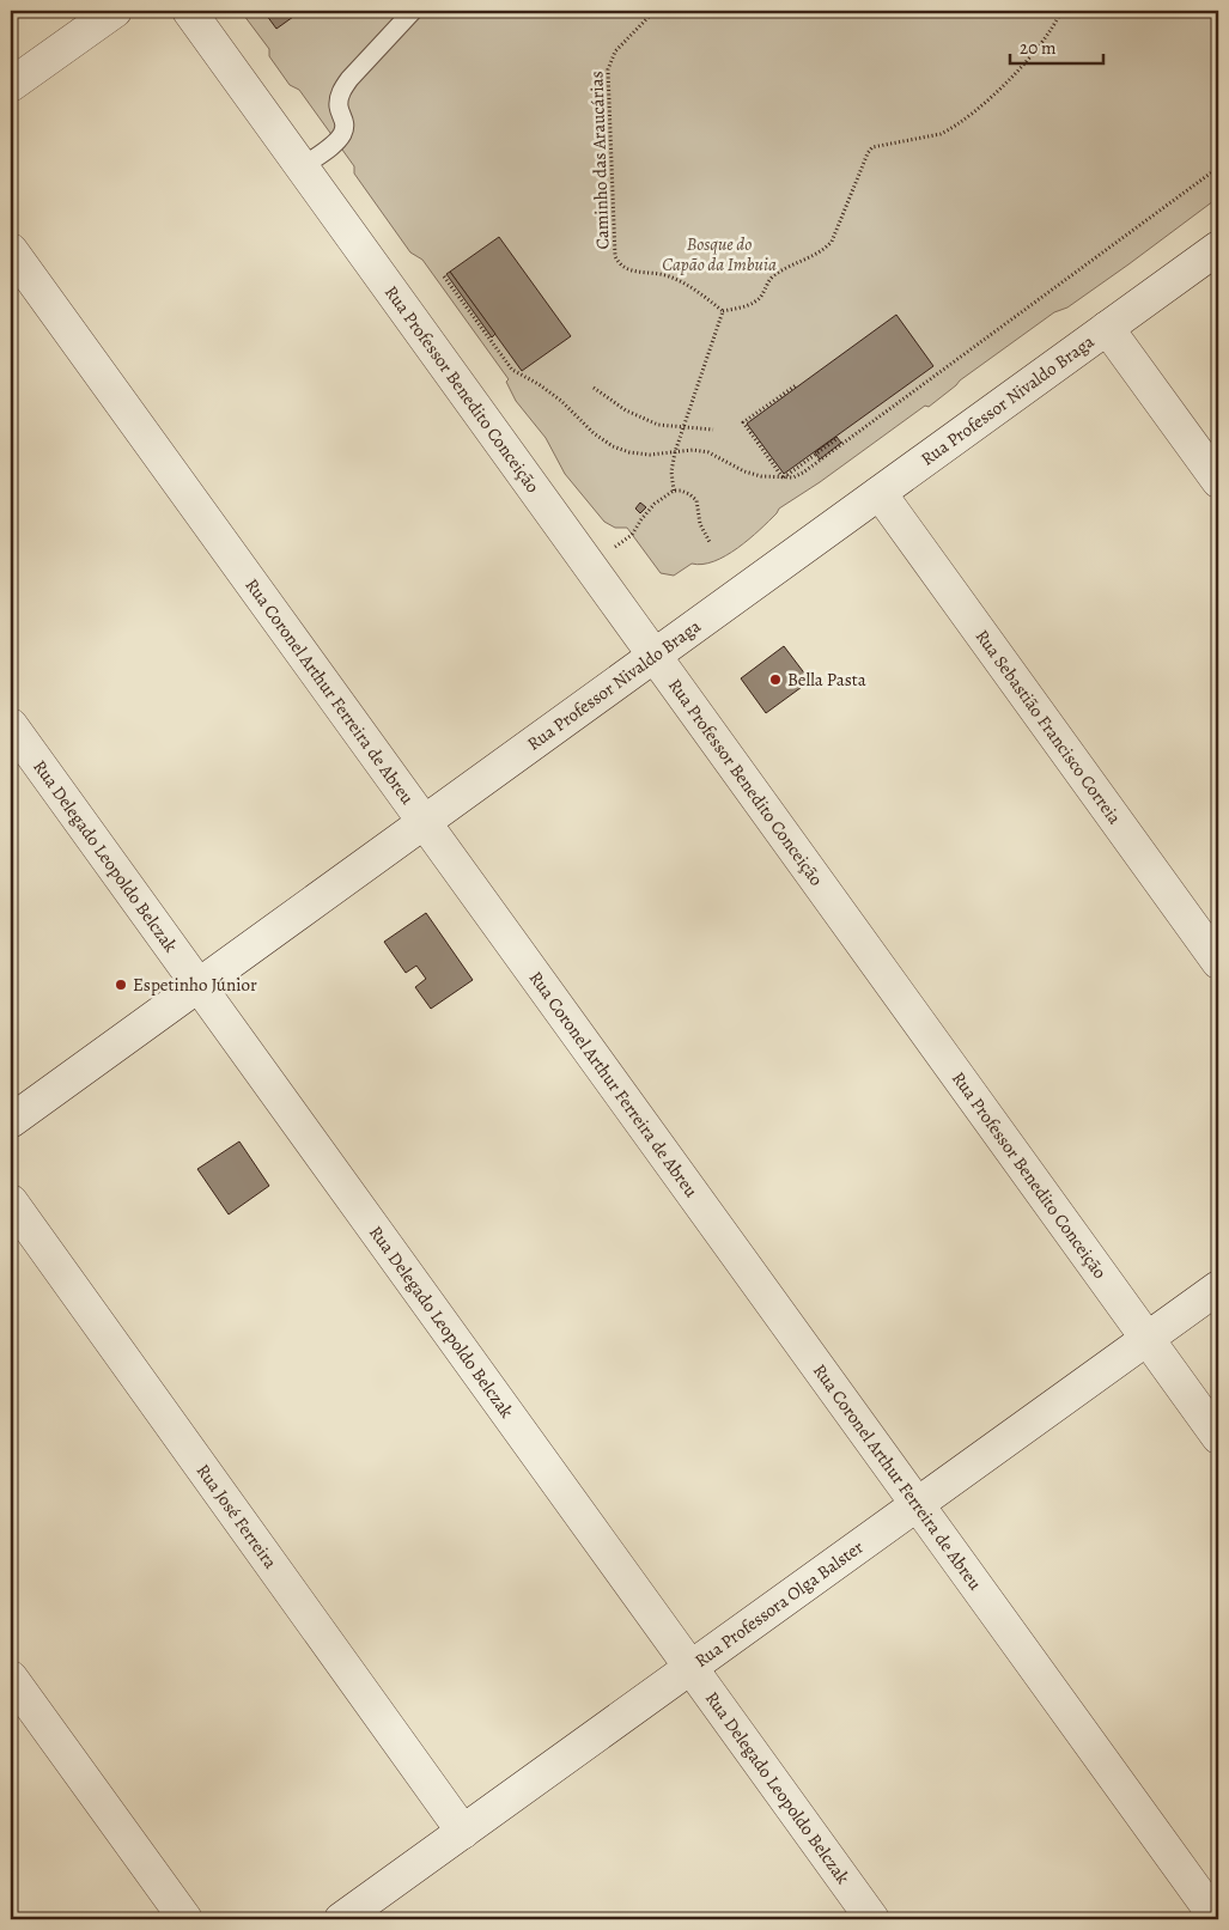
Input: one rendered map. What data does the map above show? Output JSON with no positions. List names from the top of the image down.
{
  "streets": {
    "street": [
      "Rua Professor Benedito Conceição",
      "Rua Professor Nivaldo Braga",
      "Rua Coronel Arthur Ferreira de Abreu",
      "Rua Sebastião Francisco Correia",
      "Rua Delegado Leopoldo Belczak",
      "Rua José Ferreira",
      "Rua Professora Olga Balster"
    ],
    "path": ["Caminho das Araucárias"]
  },
  "crossings": [
    ["Rua Professor Benedito Conceição", "Rua Professor Nivaldo Braga"],
    ["Rua Professor Benedito Conceição", "Rua Professora Olga Balster"],
    ["Rua Professor Nivaldo Braga", "Rua Coronel Arthur Ferreira de Abreu"],
    ["Rua Professor Nivaldo Braga", "Rua Sebastião Francisco Correia"],
    ["Rua Professor Nivaldo Braga", "Rua Delegado Leopoldo Belczak"],
    ["Rua Coronel Arthur Ferreira de Abreu", "Rua Professora Olga Balster"],
    ["Rua Delegado Leopoldo Belczak", "Rua Professora Olga Balster"],
    ["Rua José Ferreira", "Rua Professora Olga Balster"]
  ],
  "parks": ["Bosque do Capão da Imbuia"],
  "places": ["Bella Pasta", "Espetinho Júnior"],
  "scale_bar": "20 m"
}
